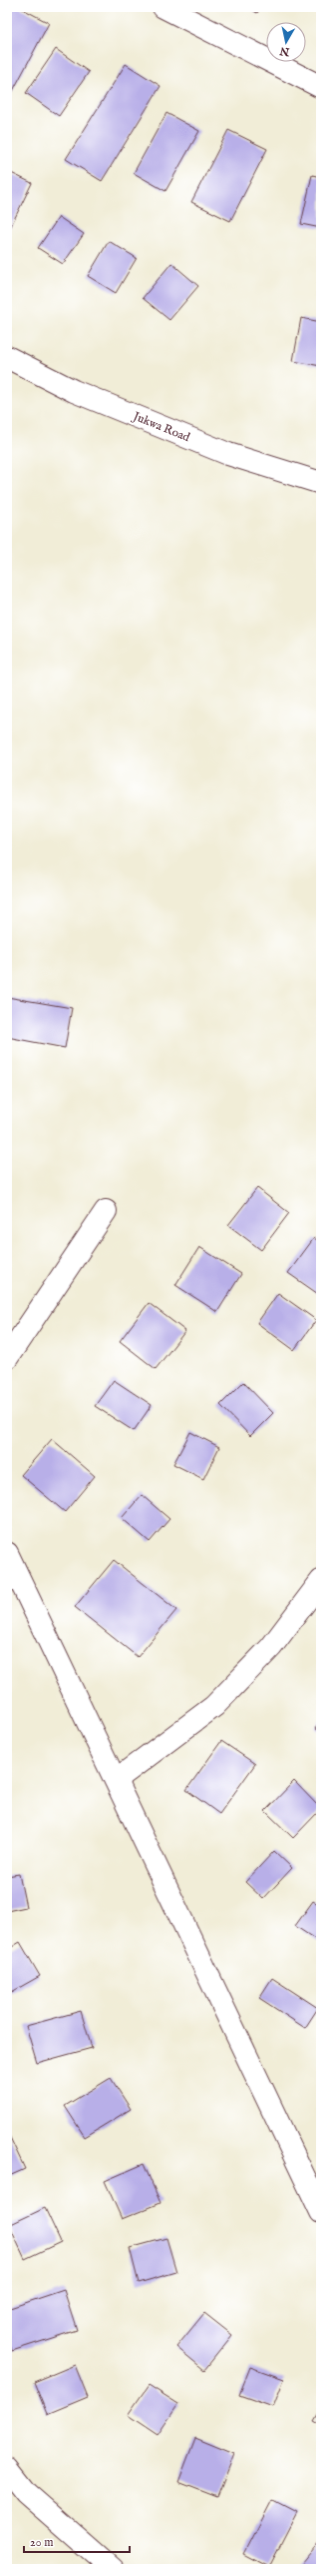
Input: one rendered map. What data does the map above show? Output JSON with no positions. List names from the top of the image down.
{
  "streets": {
    "street": ["Jukwa Road"]
  },
  "scale_bar": "20 m",
  "north": "bottom"
}
